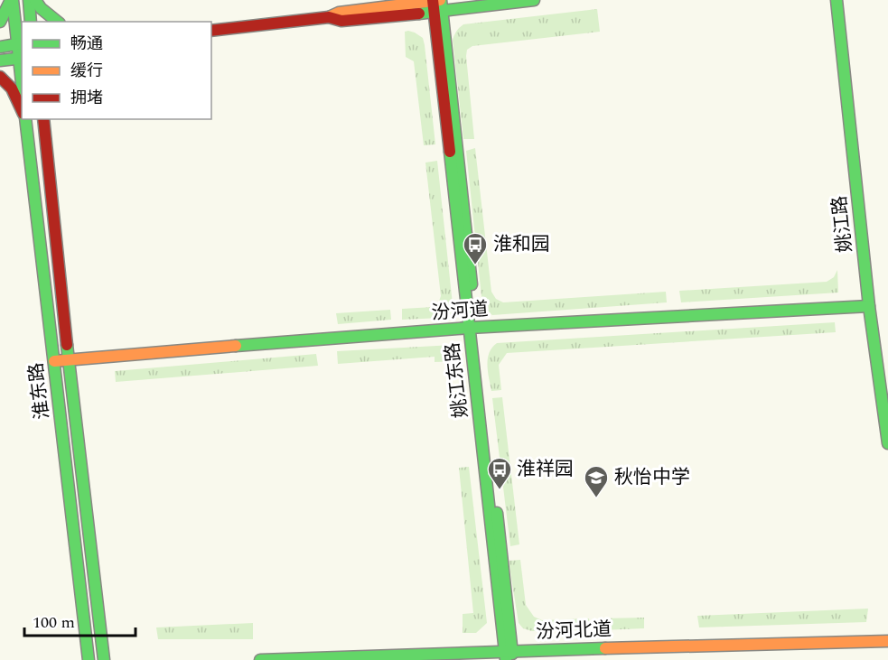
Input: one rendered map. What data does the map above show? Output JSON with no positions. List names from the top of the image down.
{
  "streets": {
    "main road": [
      "姚江路",
      "汾河道",
      "姚江东路",
      "淮东路",
      "汾河北道"
    ]
  },
  "crossings": [
    ["姚江路", "汾河道"],
    ["汾河道", "姚江东路"],
    ["汾河道", "淮东路"],
    ["姚江东路", "汾河北道"]
  ],
  "places": {
    "bus stop": ["淮和园", "淮祥园"],
    "school or university": ["秋怡中学"]
  },
  "legend": ["畅通", "缓行", "拥堵"],
  "scale_bar": "100 m"
}
